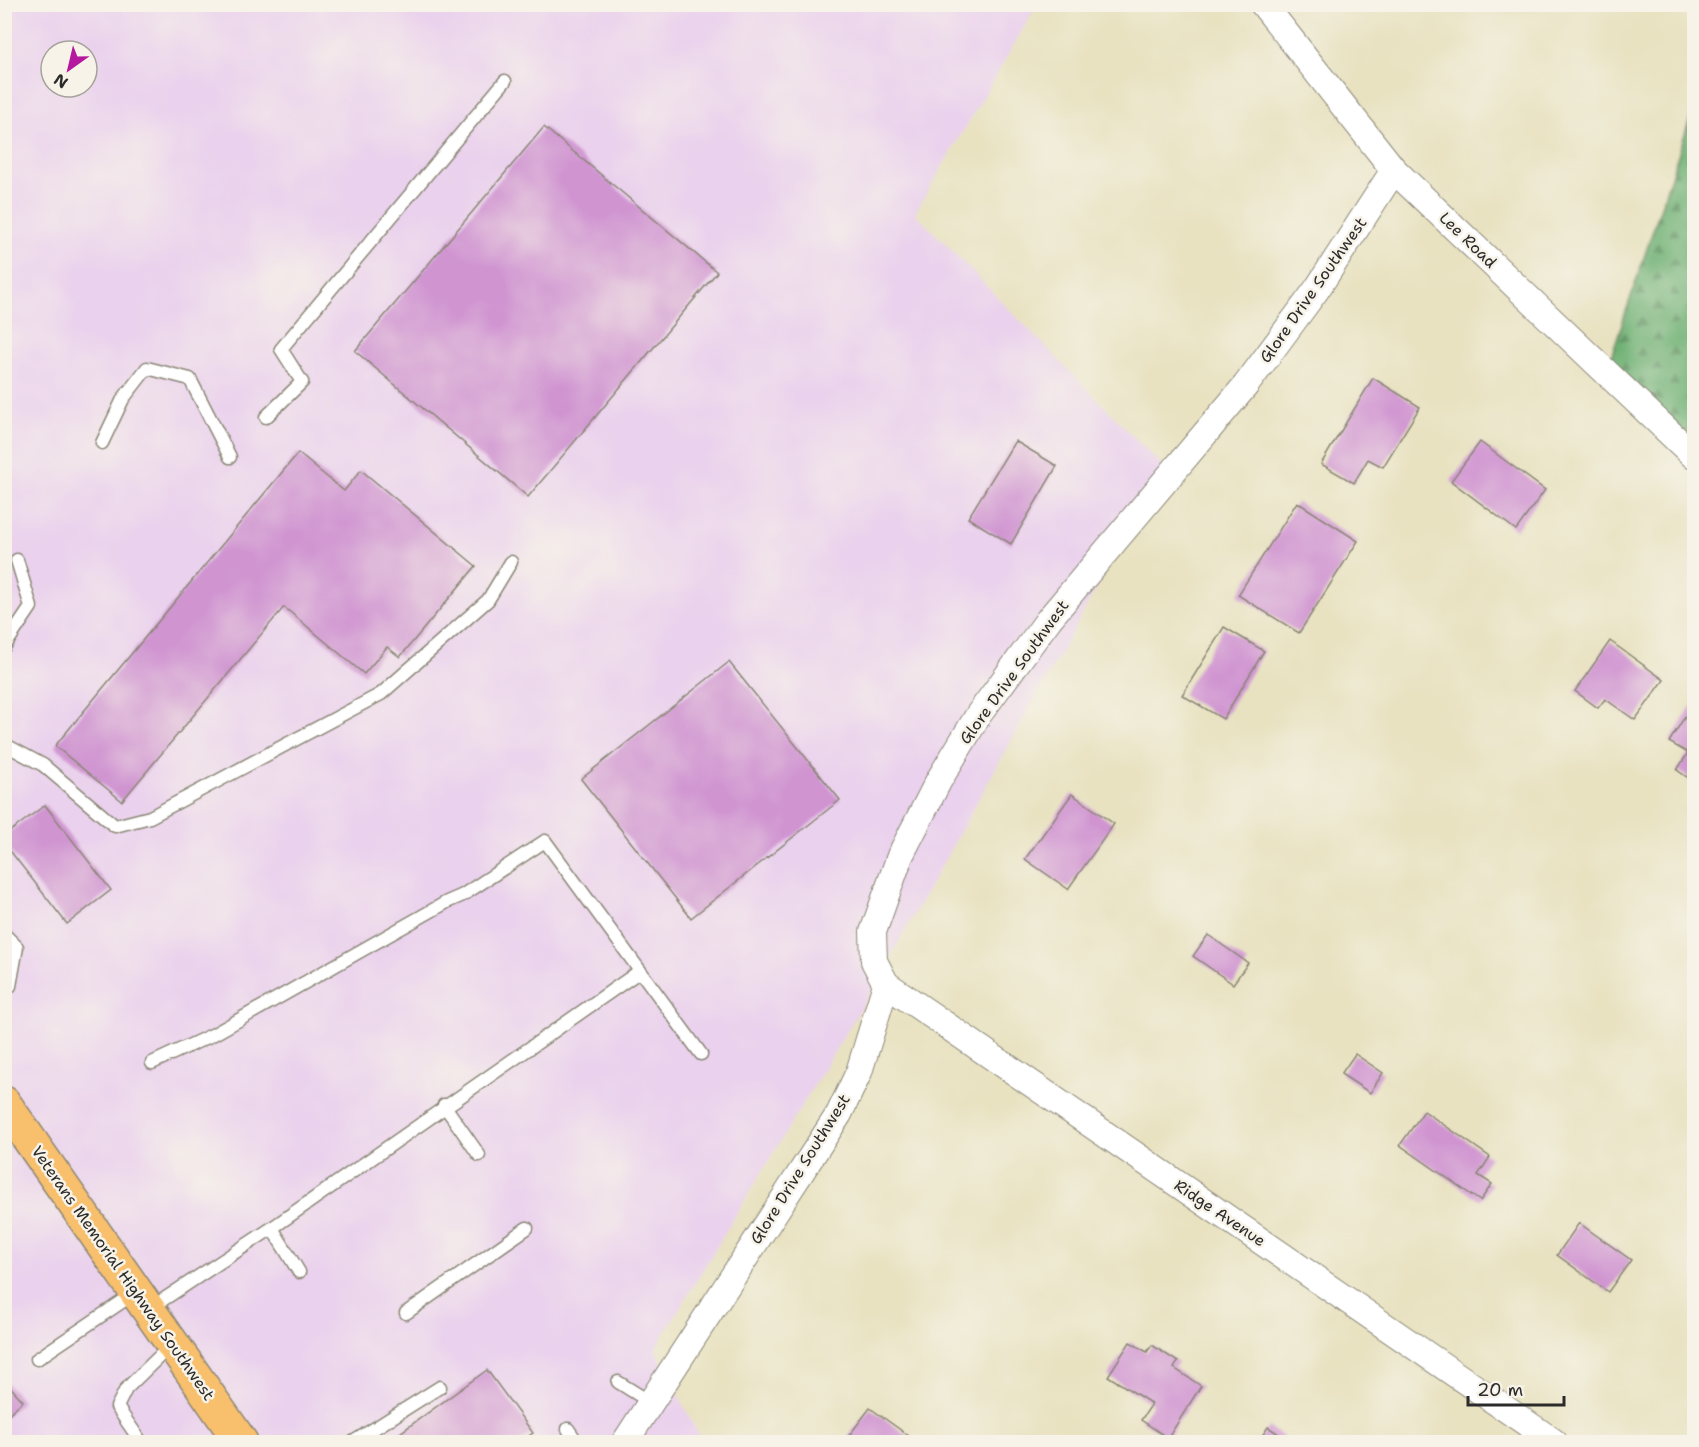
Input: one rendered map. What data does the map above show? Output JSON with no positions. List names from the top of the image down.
{
  "streets": {
    "main road": ["Veterans Memorial Highway Southwest"],
    "street": ["Lee Road", "Glore Drive Southwest", "Ridge Avenue"]
  },
  "crossings": [
    ["Lee Road", "Glore Drive Southwest"],
    ["Glore Drive Southwest", "Ridge Avenue"]
  ],
  "scale_bar": "20 m",
  "north": "bottom left"
}
